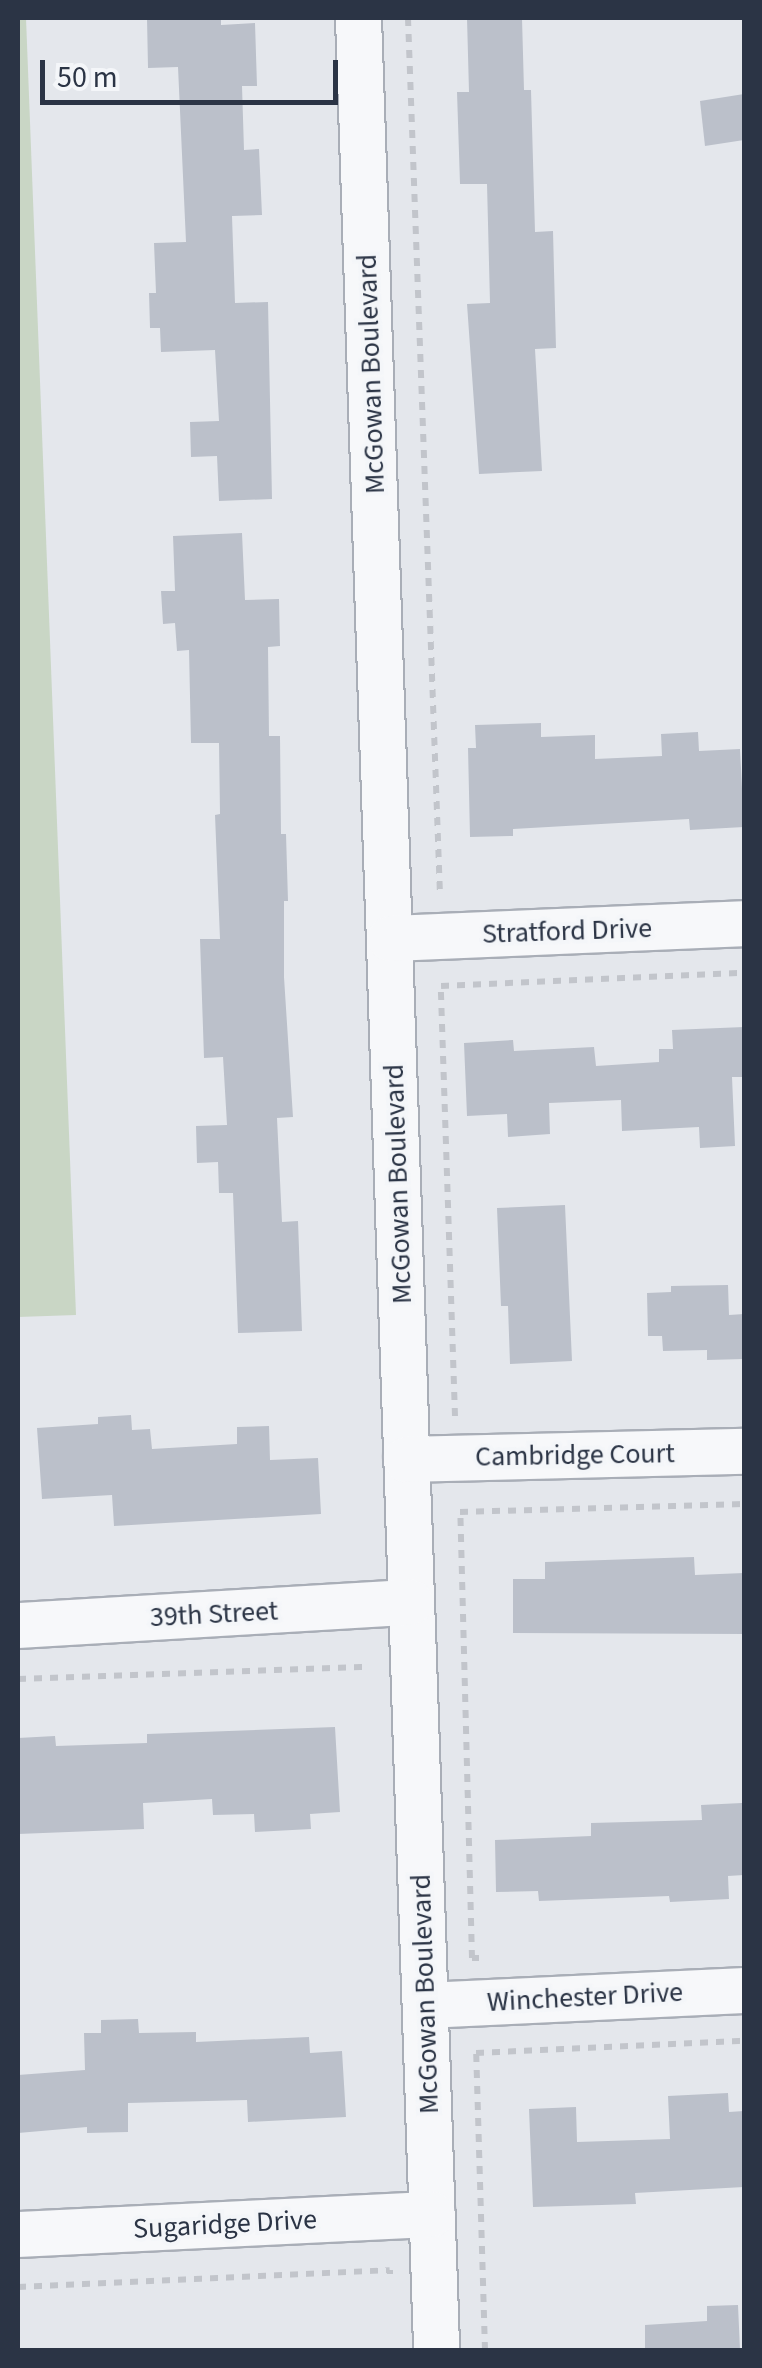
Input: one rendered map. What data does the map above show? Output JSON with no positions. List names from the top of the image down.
{
  "streets": {
    "street": [
      "McGowan Boulevard",
      "Stratford Drive",
      "Cambridge Court",
      "39th Street",
      "Winchester Drive",
      "Sugaridge Drive"
    ]
  },
  "crossings": [
    ["McGowan Boulevard", "Stratford Drive"],
    ["McGowan Boulevard", "Cambridge Court"],
    ["McGowan Boulevard", "39th Street"],
    ["McGowan Boulevard", "Winchester Drive"],
    ["McGowan Boulevard", "Sugaridge Drive"]
  ],
  "scale_bar": "50 m"
}
